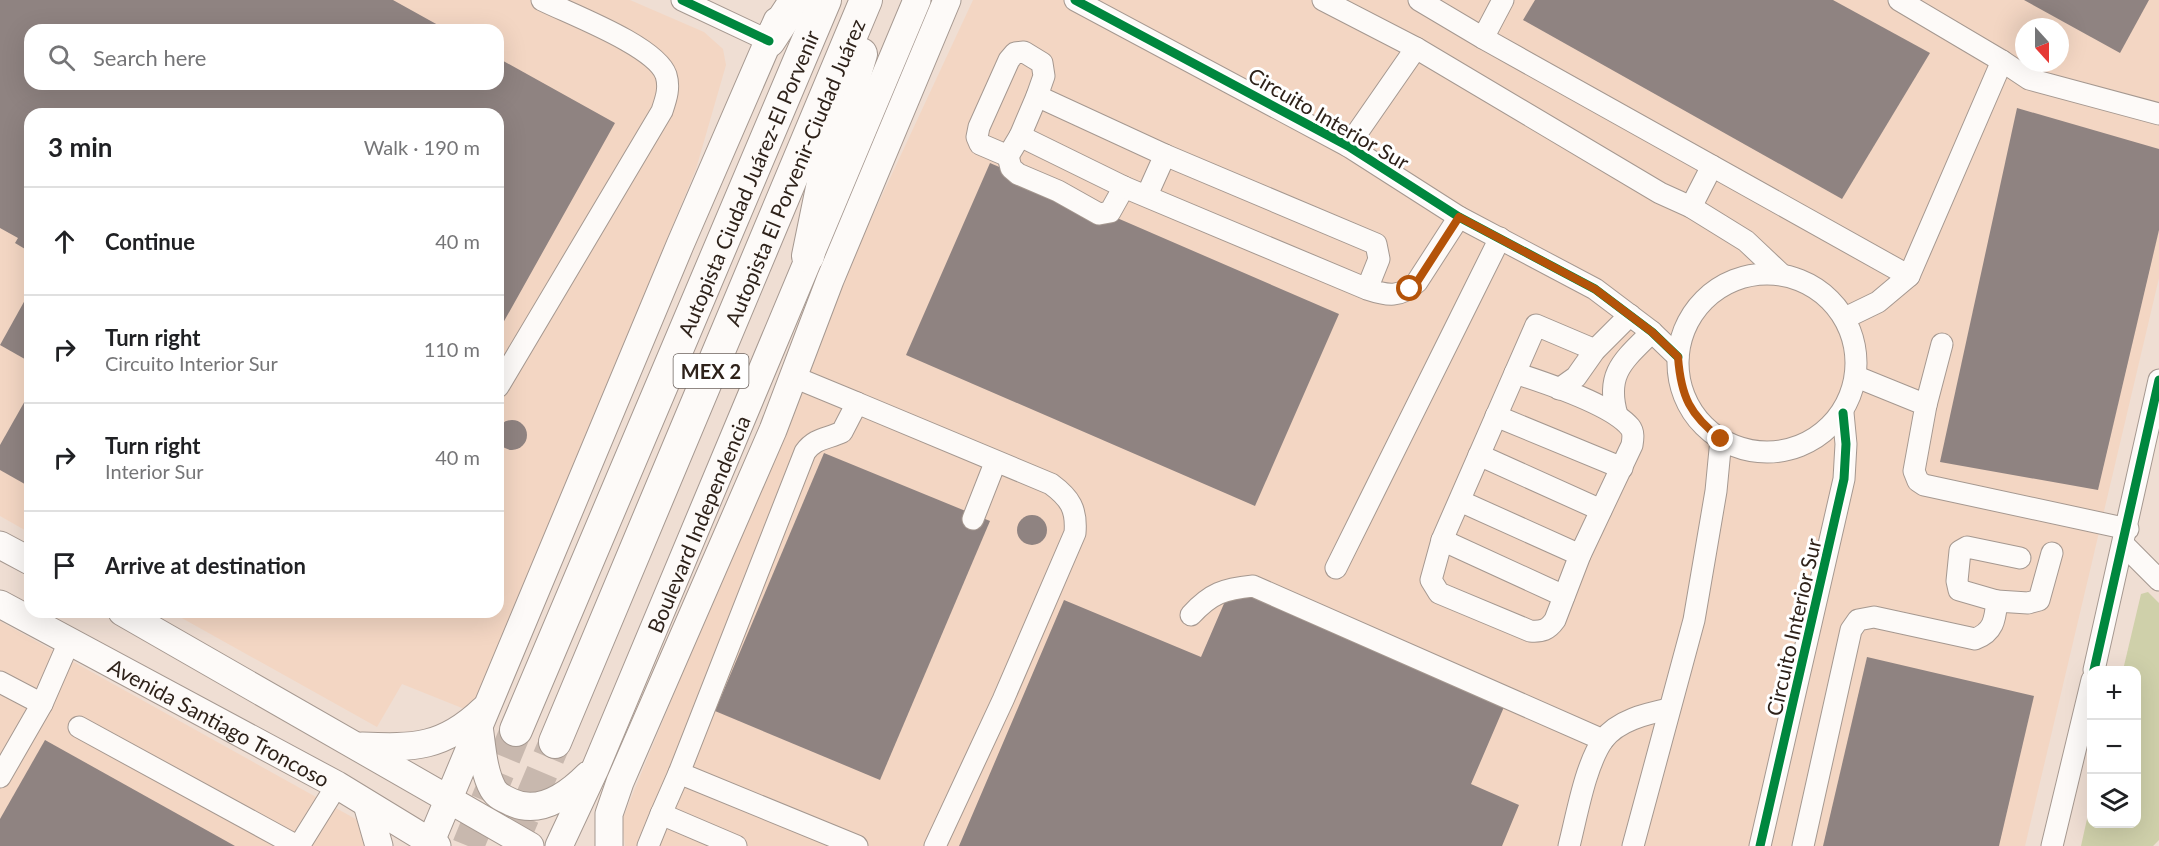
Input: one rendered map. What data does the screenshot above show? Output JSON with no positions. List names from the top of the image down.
{
  "streets": {
    "highway": ["Autopista El Porvenir-Ciudad Juárez", "Autopista Ciudad Juárez-El Porvenir", "MEX 2"],
    "main road": ["Boulevard Independencia", "Avenida Santiago Troncoso"],
    "street": ["Circuito Interior Sur"]
  },
  "north": "bottom",
  "page": {
    "search": "Search here",
    "heading": ["3 min", "Walk · 190 m"],
    "list": [
      ["Continue", "40 m"],
      ["Turn right", "Circuito Interior Sur", "110 m"],
      ["Turn right", "Interior Sur", "40 m"],
      "Arrive at destination"
    ],
    "map_buttons": ["+", "−"]
  }
}
